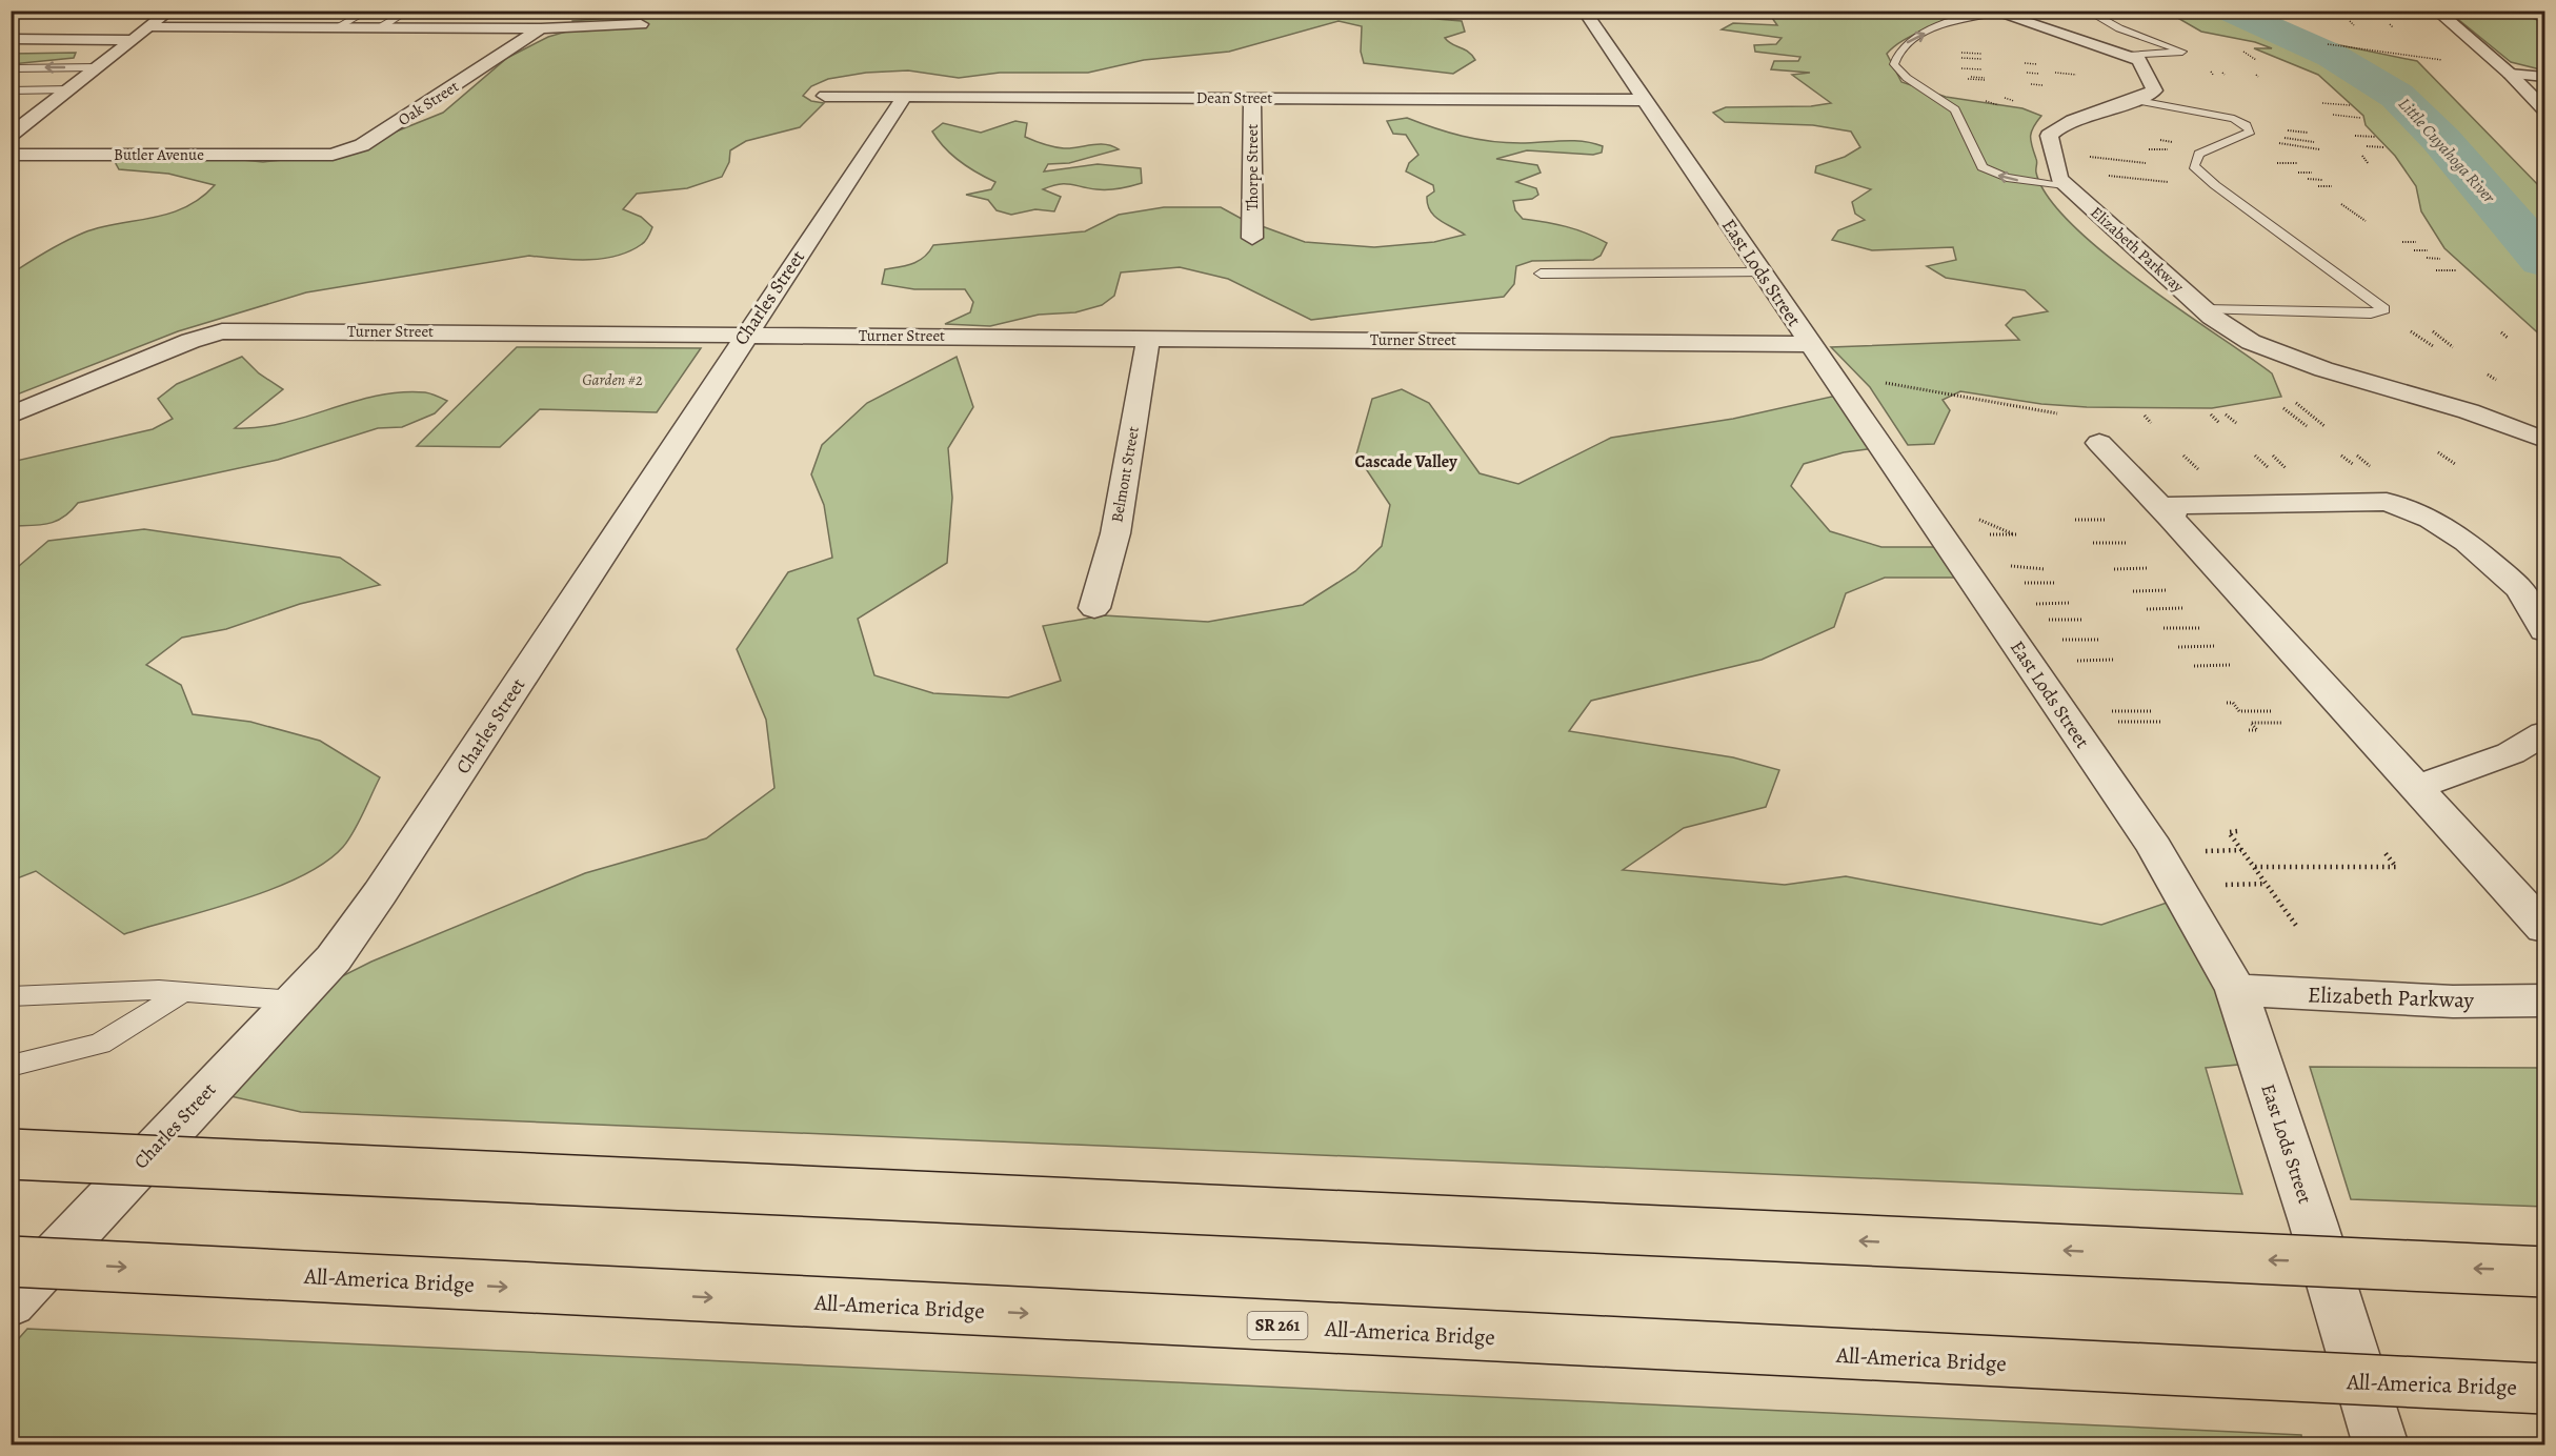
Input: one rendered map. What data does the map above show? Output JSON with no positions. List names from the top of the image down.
{
  "streets": {
    "main road": ["All-America Bridge", "SR 261"],
    "street": [
      "Dean Street",
      "Oak Street",
      "Butler Avenue",
      "Thorpe Street",
      "Elizabeth Parkway",
      "East Lods Street",
      "Charles Street",
      "Turner Street",
      "Belmont Street"
    ]
  },
  "crossings": [
    ["Dean Street", "Thorpe Street"],
    ["Dean Street", "East Lods Street"],
    ["Dean Street", "Charles Street"],
    ["Oak Street", "Butler Avenue"],
    ["Elizabeth Parkway", "East Lods Street"],
    ["East Lods Street", "Turner Street"],
    ["Charles Street", "Turner Street"],
    ["Turner Street", "Belmont Street"]
  ],
  "districts": ["Cascade Valley"],
  "water": ["Little Cuyahoga River"],
  "parks": ["Garden #2"]
}
